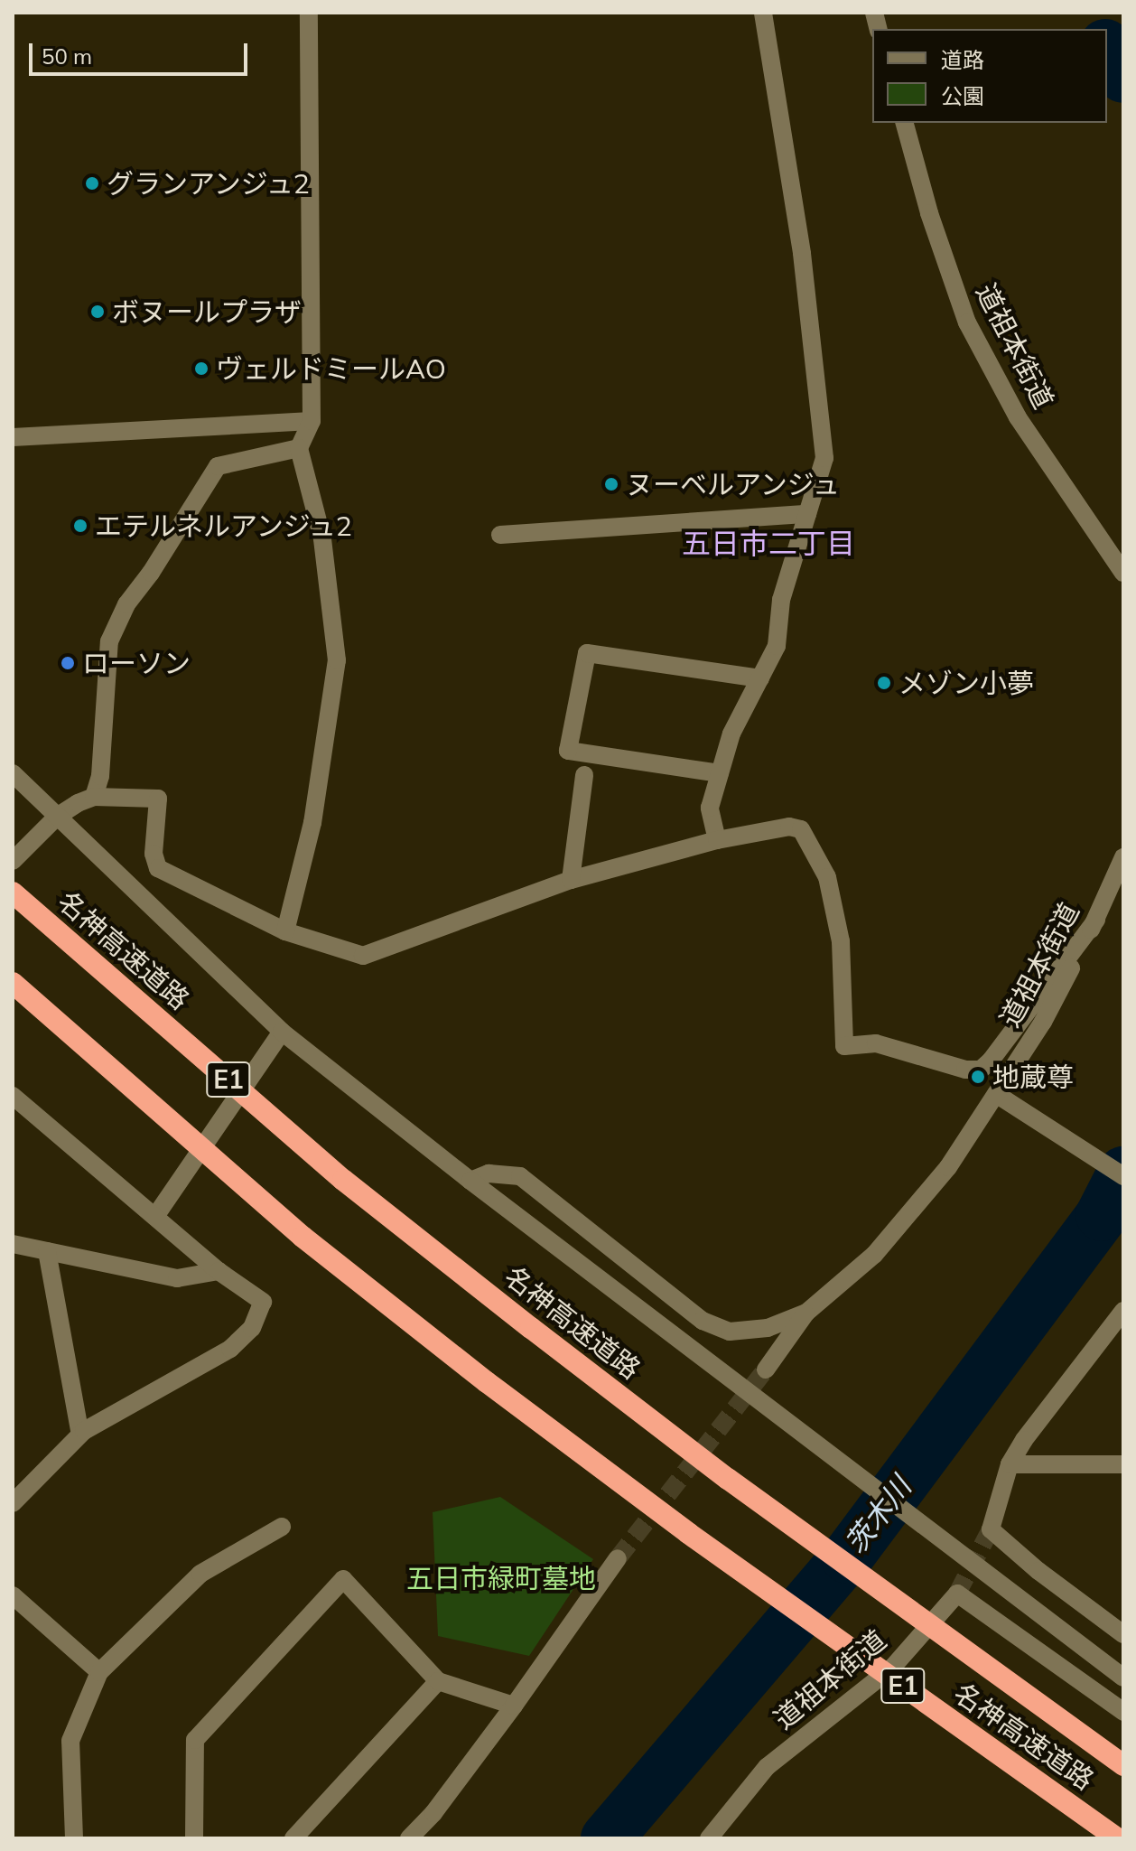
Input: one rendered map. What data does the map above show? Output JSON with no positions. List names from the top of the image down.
{
  "streets": {
    "highway": ["名神高速道路", "E1"],
    "street": ["道祖本街道"]
  },
  "districts": ["五日市二丁目"],
  "water": ["茨木川"],
  "parks": ["五日市緑町墓地"],
  "places": [
    "グランアンジュ2",
    "ボヌールプラザ",
    "ヴェルドミールAO",
    "ヌーベルアンジュ",
    "エテルネルアンジュ2",
    "ローソン",
    "メゾン小夢",
    "地蔵尊"
  ],
  "legend": ["道路", "公園"],
  "scale_bar": "50 m"
}
